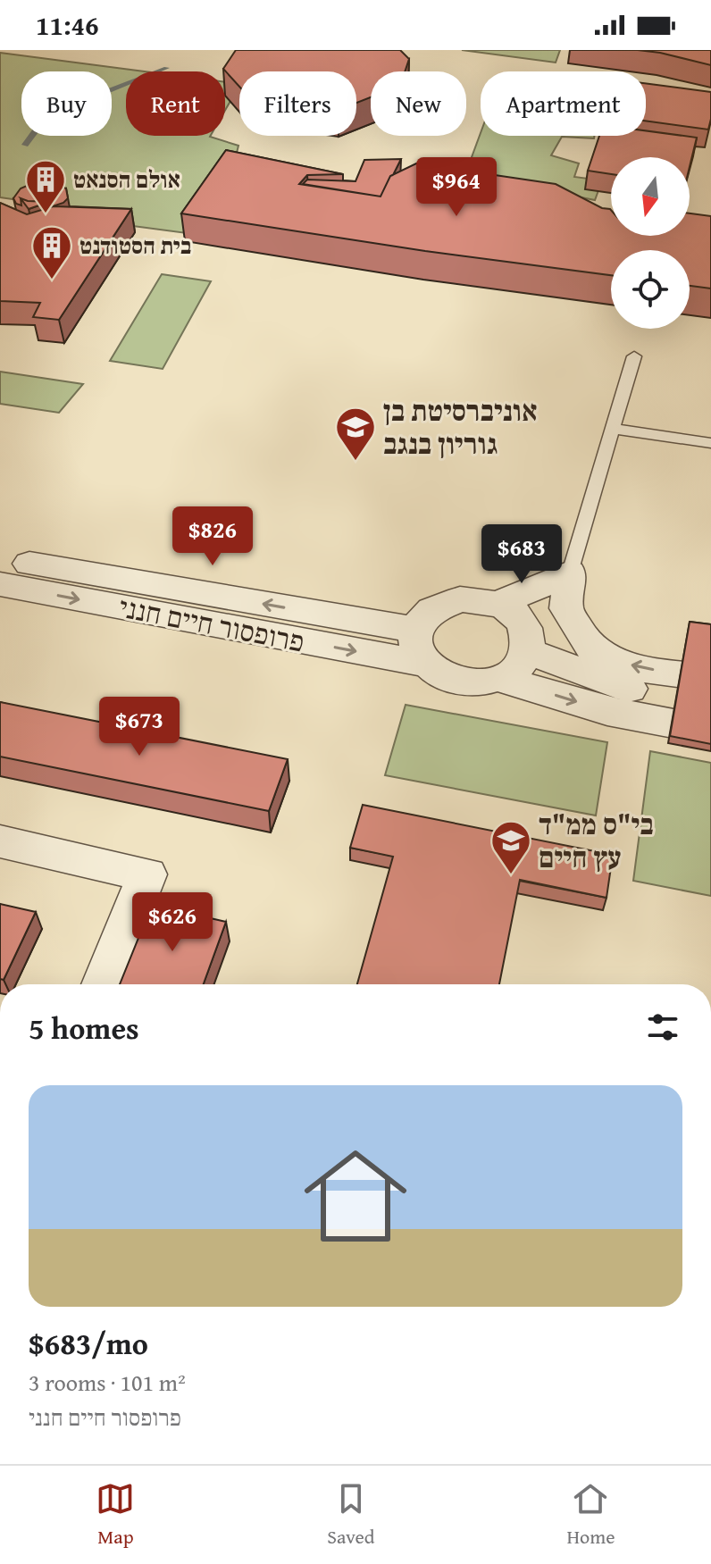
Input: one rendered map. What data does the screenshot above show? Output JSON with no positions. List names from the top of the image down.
{
  "streets": {
    "street": ["פרופסור חיים חנני"]
  },
  "places": {
    "building": ["אולם הסנאט", "בית הסטודנט"],
    "school or university": ["אוניברסיטת בן גוריון בנגב", "בי\"ס ממ\"ד עץ חיים"]
  },
  "north": "bottom",
  "page": {
    "status": "11:46",
    "chip": [
      "Buy",
      "Rent",
      "Filters",
      "New",
      "Apartment"
    ],
    "price": [
      "$964",
      "$826",
      "$683",
      "$673",
      "$626"
    ],
    "heading": "5 homes",
    "list": [
      {
        "name": "$683/mo",
        "note": "3 rooms · 101 m² · פרופסור חיים חנני"
      }
    ],
    "tabs": ["Map", "Saved", "Home"]
  }
}
